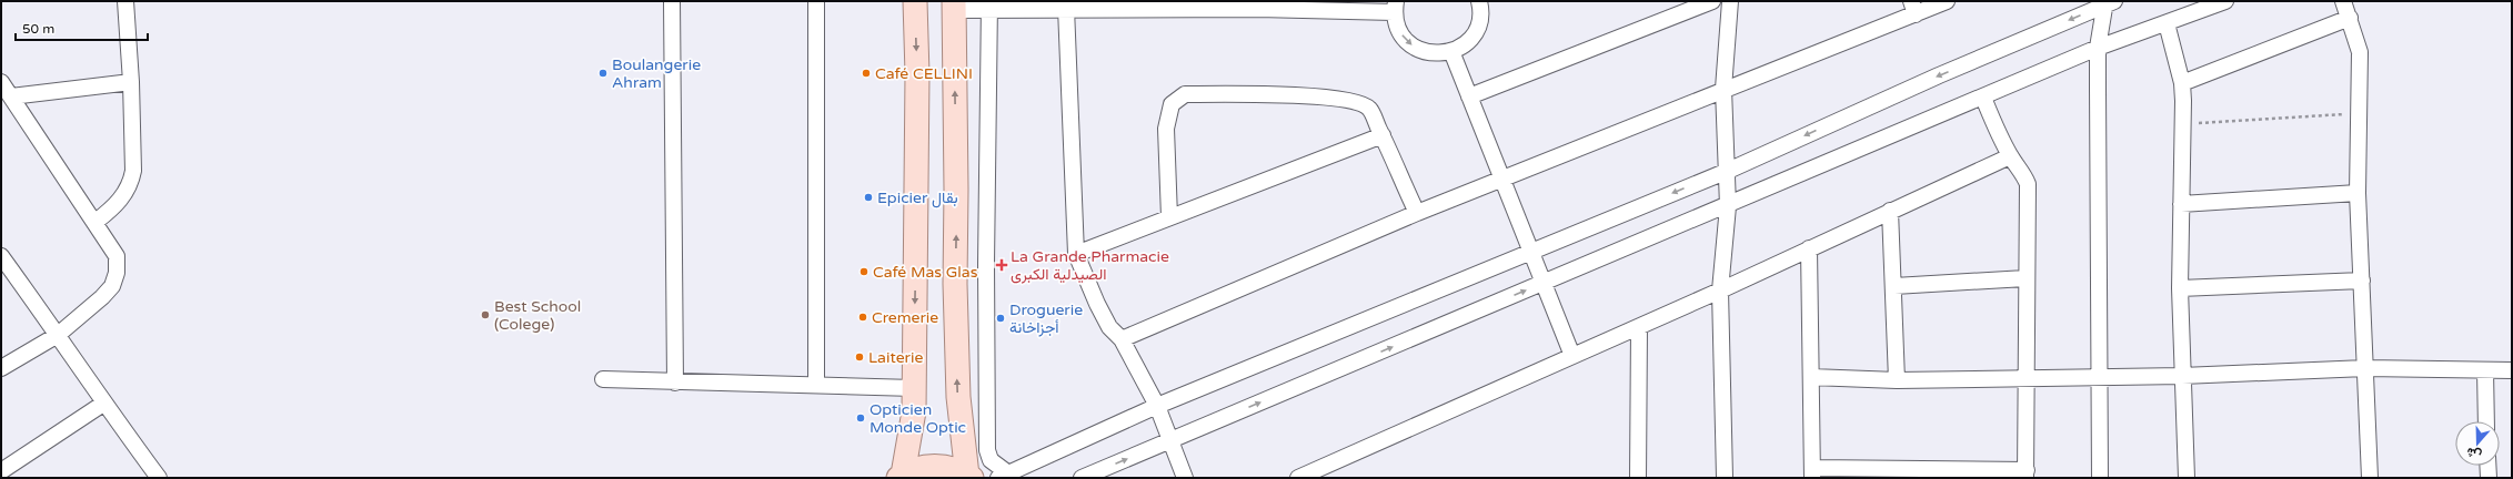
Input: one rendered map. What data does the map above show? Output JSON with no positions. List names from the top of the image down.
{
  "places": {
    "other": [
      "Boulangerie Ahram",
      "Café CELLINI",
      "Epicier بقال",
      "Café Mas Glas",
      "Best School (Colege)",
      "Cremerie",
      "Droguerie أجزاخانة",
      "Laiterie",
      "Opticien Monde Optic"
    ],
    "health": ["La Grande Pharmacie الصيدلية الكبرى"]
  },
  "scale_bar": "50 m",
  "north": "bottom"
}
